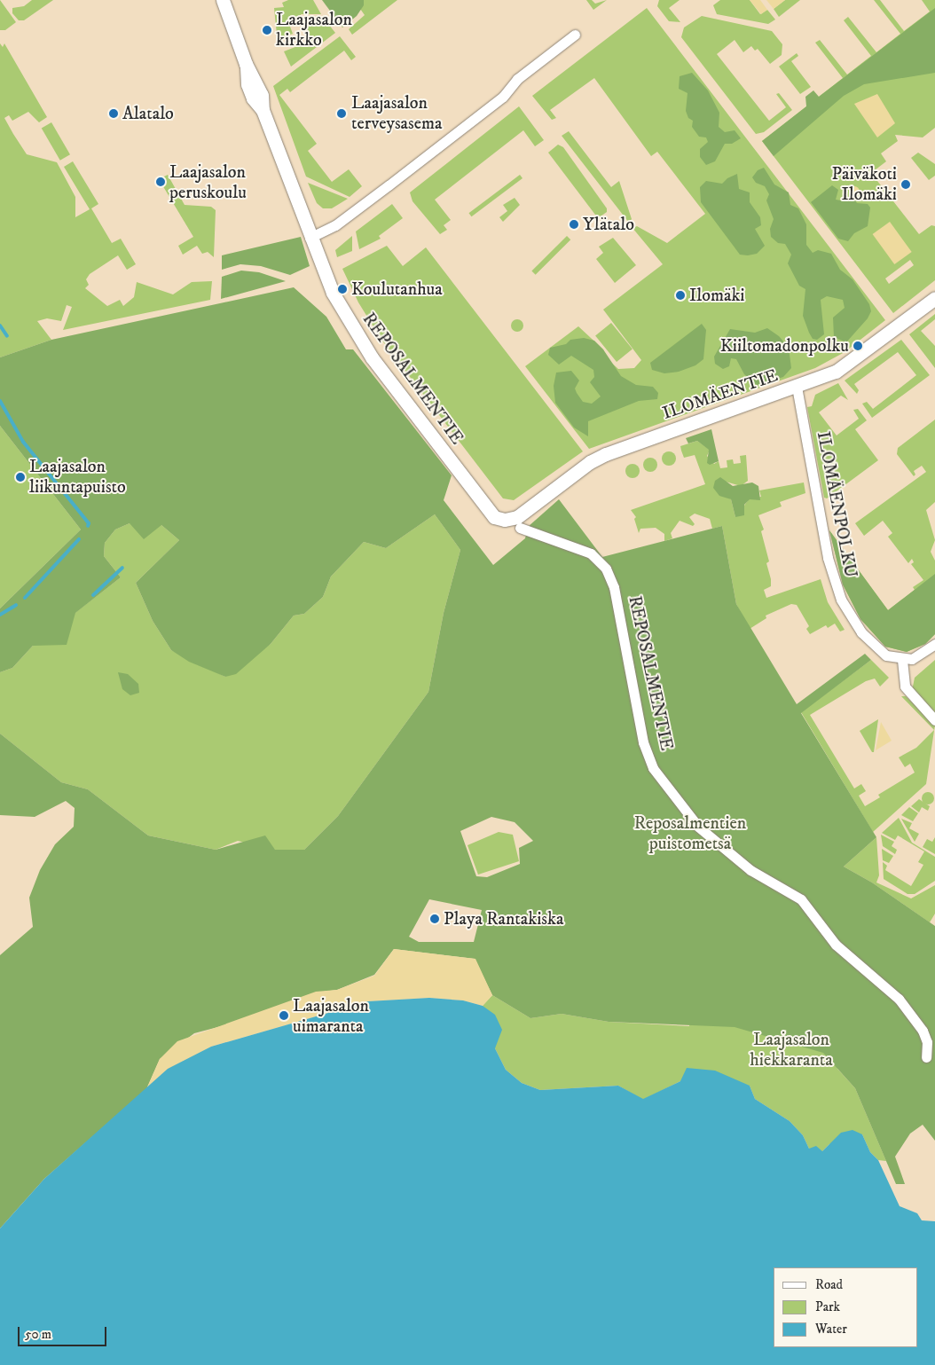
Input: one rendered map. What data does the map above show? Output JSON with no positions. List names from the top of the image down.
{
  "streets": {
    "street": ["REPOSALMENTIE", "ILOMÄENTIE", "ILOMÄENPOLKU"]
  },
  "crossings": [
    ["REPOSALMENTIE", "ILOMÄENTIE"],
    ["ILOMÄENTIE", "ILOMÄENPOLKU"]
  ],
  "parks": ["Reposalmentien puistometsä", "Laajasalon hiekkaranta"],
  "places": [
    "Laajasalon kirkko",
    "Alatalo",
    "Laajasalon terveysasema",
    "Laajasalon peruskoulu",
    "Päiväkoti Ilomäki",
    "Ylätalo",
    "Koulutanhua",
    "Ilomäki",
    "Kiiltomadonpolku",
    "Laajasalon liikuntapuisto",
    "Playa Rantakiska",
    "Laajasalon uimaranta"
  ],
  "legend": ["Road", "Park", "Water"],
  "scale_bar": "50 m"
}
